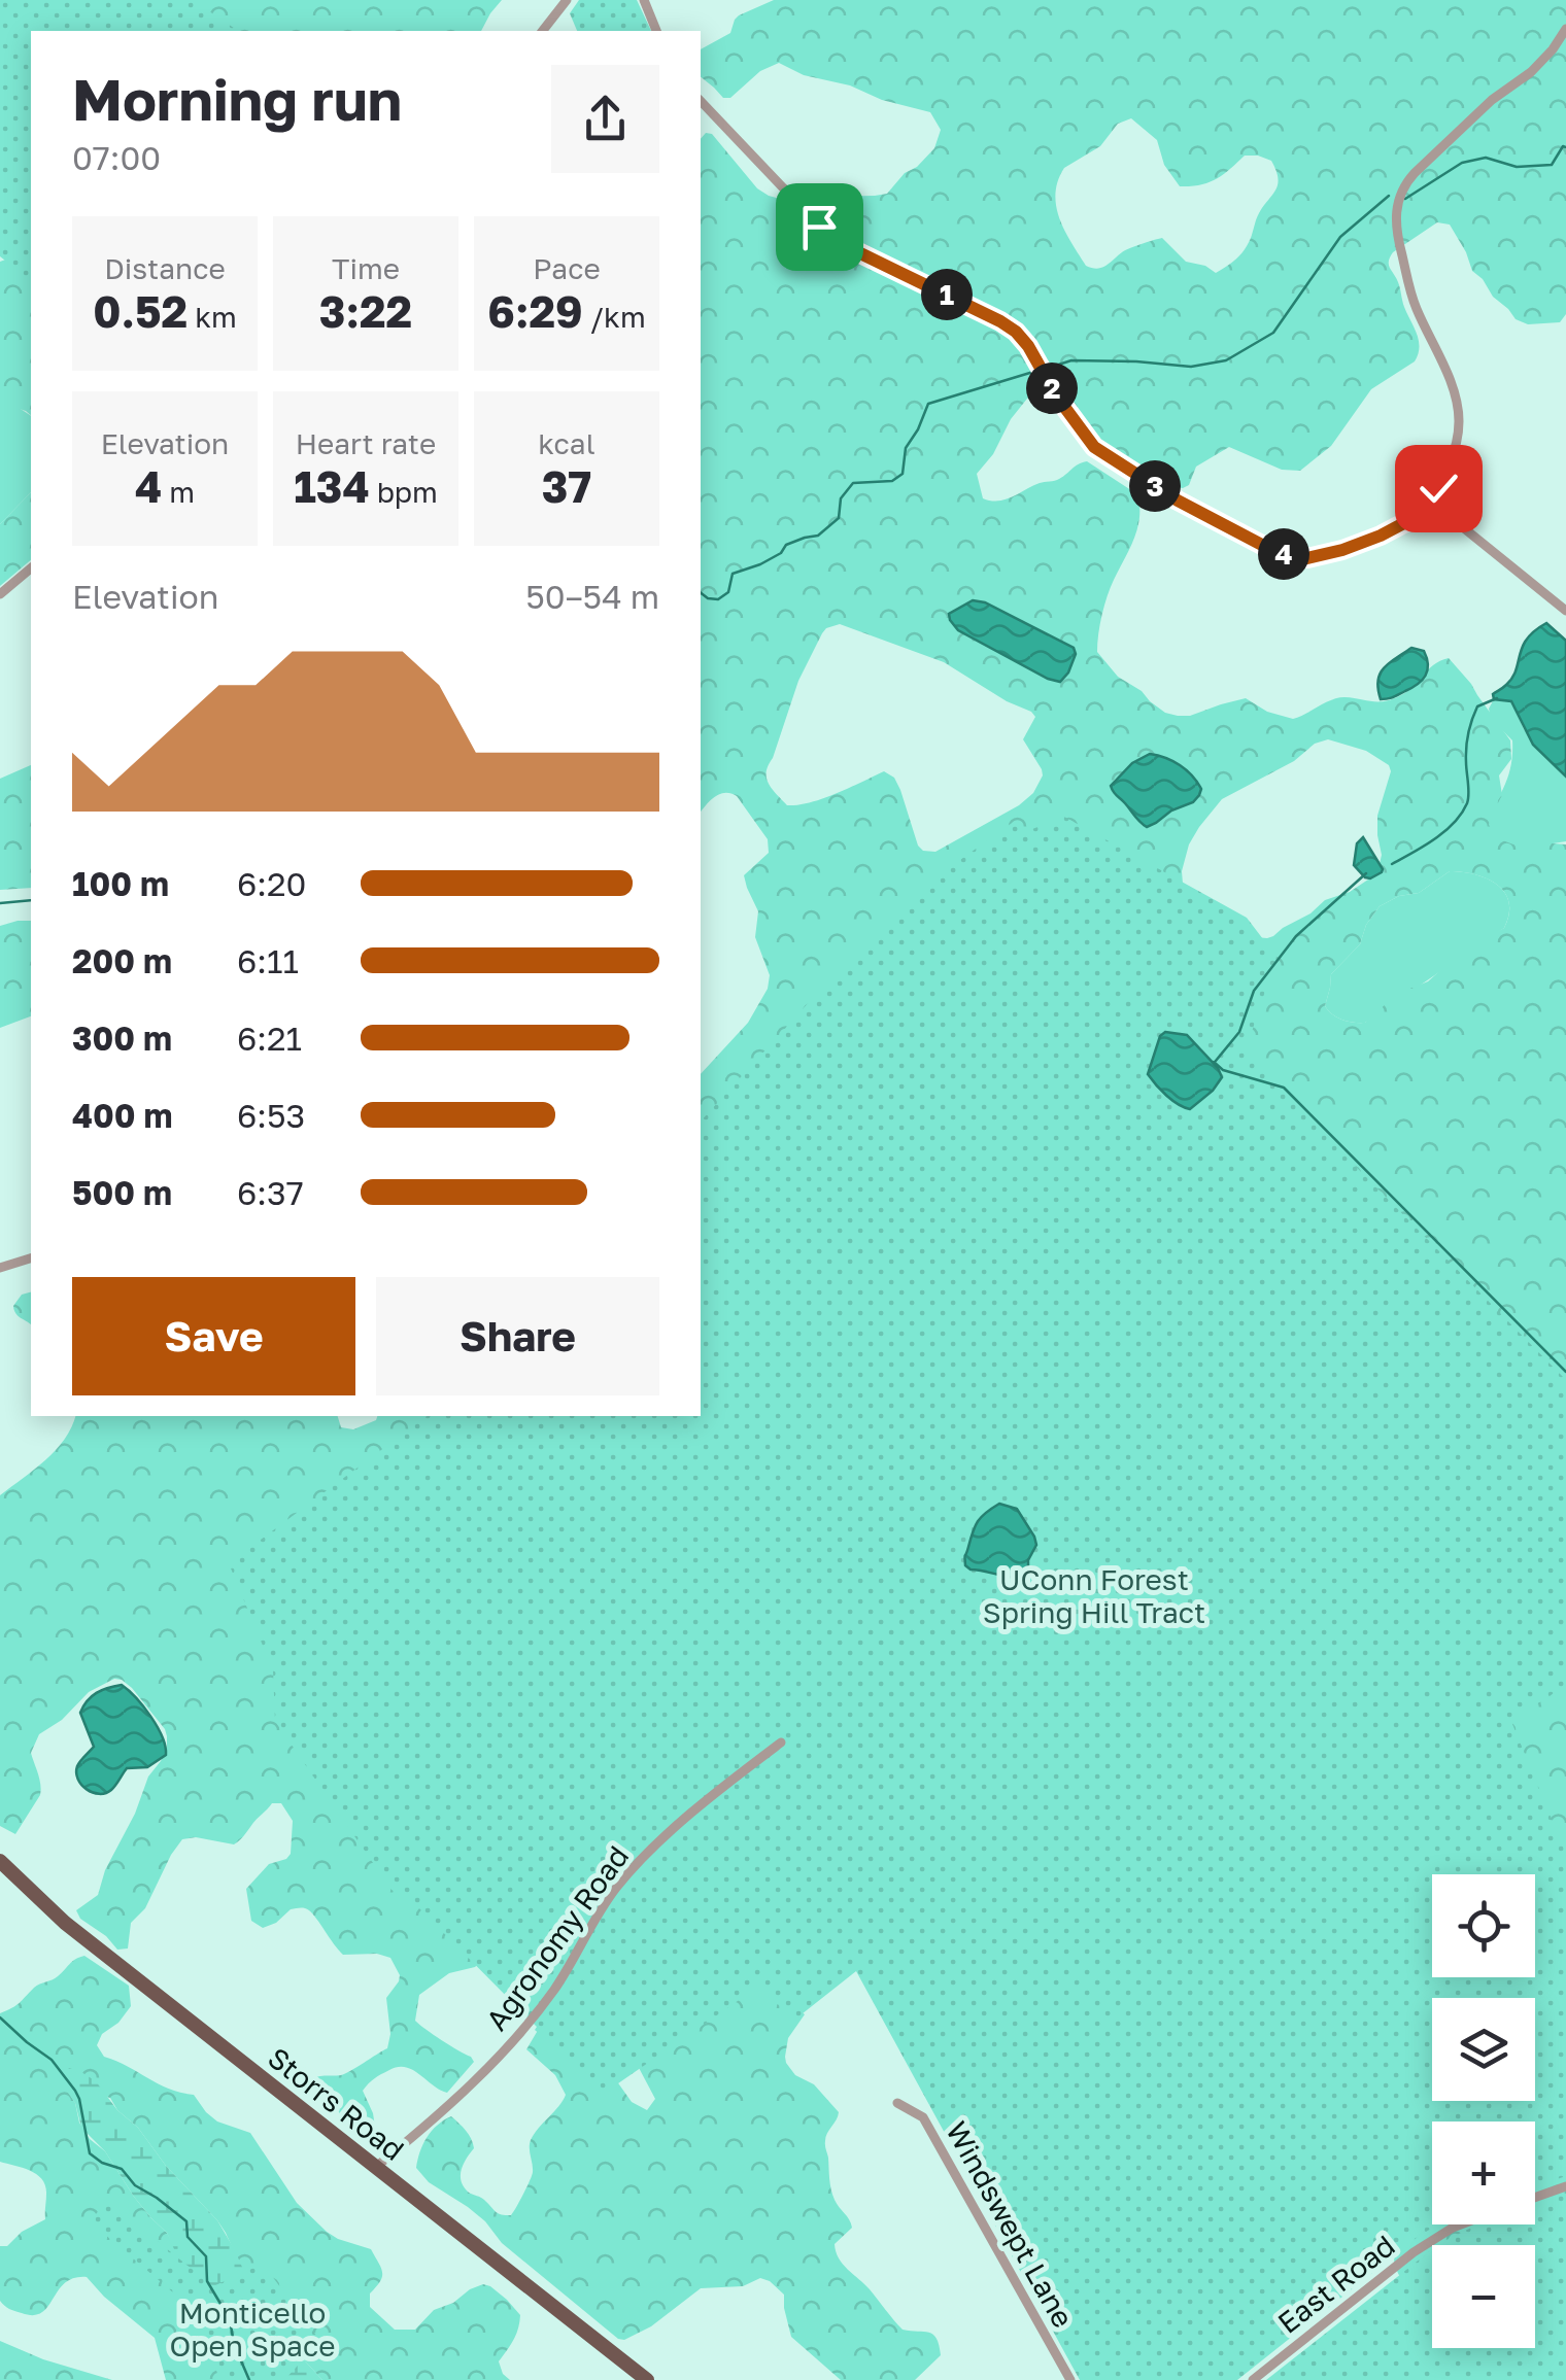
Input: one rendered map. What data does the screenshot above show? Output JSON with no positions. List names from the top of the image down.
{
  "streets": {
    "main road": ["Storrs Road"],
    "street": ["Agronomy Road", "Windswept Lane", "East Road"]
  },
  "crossings": [
    ["Agronomy Road", "Storrs Road"]
  ],
  "parks": ["UConn Forest Spring Hill Tract", "Monticello Open Space"],
  "page": {
    "heading": ["Morning run", "07:00"],
    "stats": [
      ["Distance", "0.52 km"],
      ["Time", "3:22"],
      ["Pace", "6:29 /km"],
      ["Elevation", "4 m"],
      ["Heart rate", "134 bpm"],
      ["kcal", "37"]
    ],
    "pins": [
      "1",
      "2",
      "3",
      "4"
    ],
    "chart": ["Elevation", "50–54 m"],
    "list": [
      {
        "name": "100 m",
        "note": "6:20"
      },
      {
        "name": "200 m",
        "note": "6:11"
      },
      {
        "name": "300 m",
        "note": "6:21"
      },
      {
        "name": "400 m",
        "note": "6:53"
      },
      {
        "name": "500 m",
        "note": "6:37"
      }
    ],
    "buttons": ["Save", "Share"],
    "map_buttons": ["+", "−"]
  }
}
